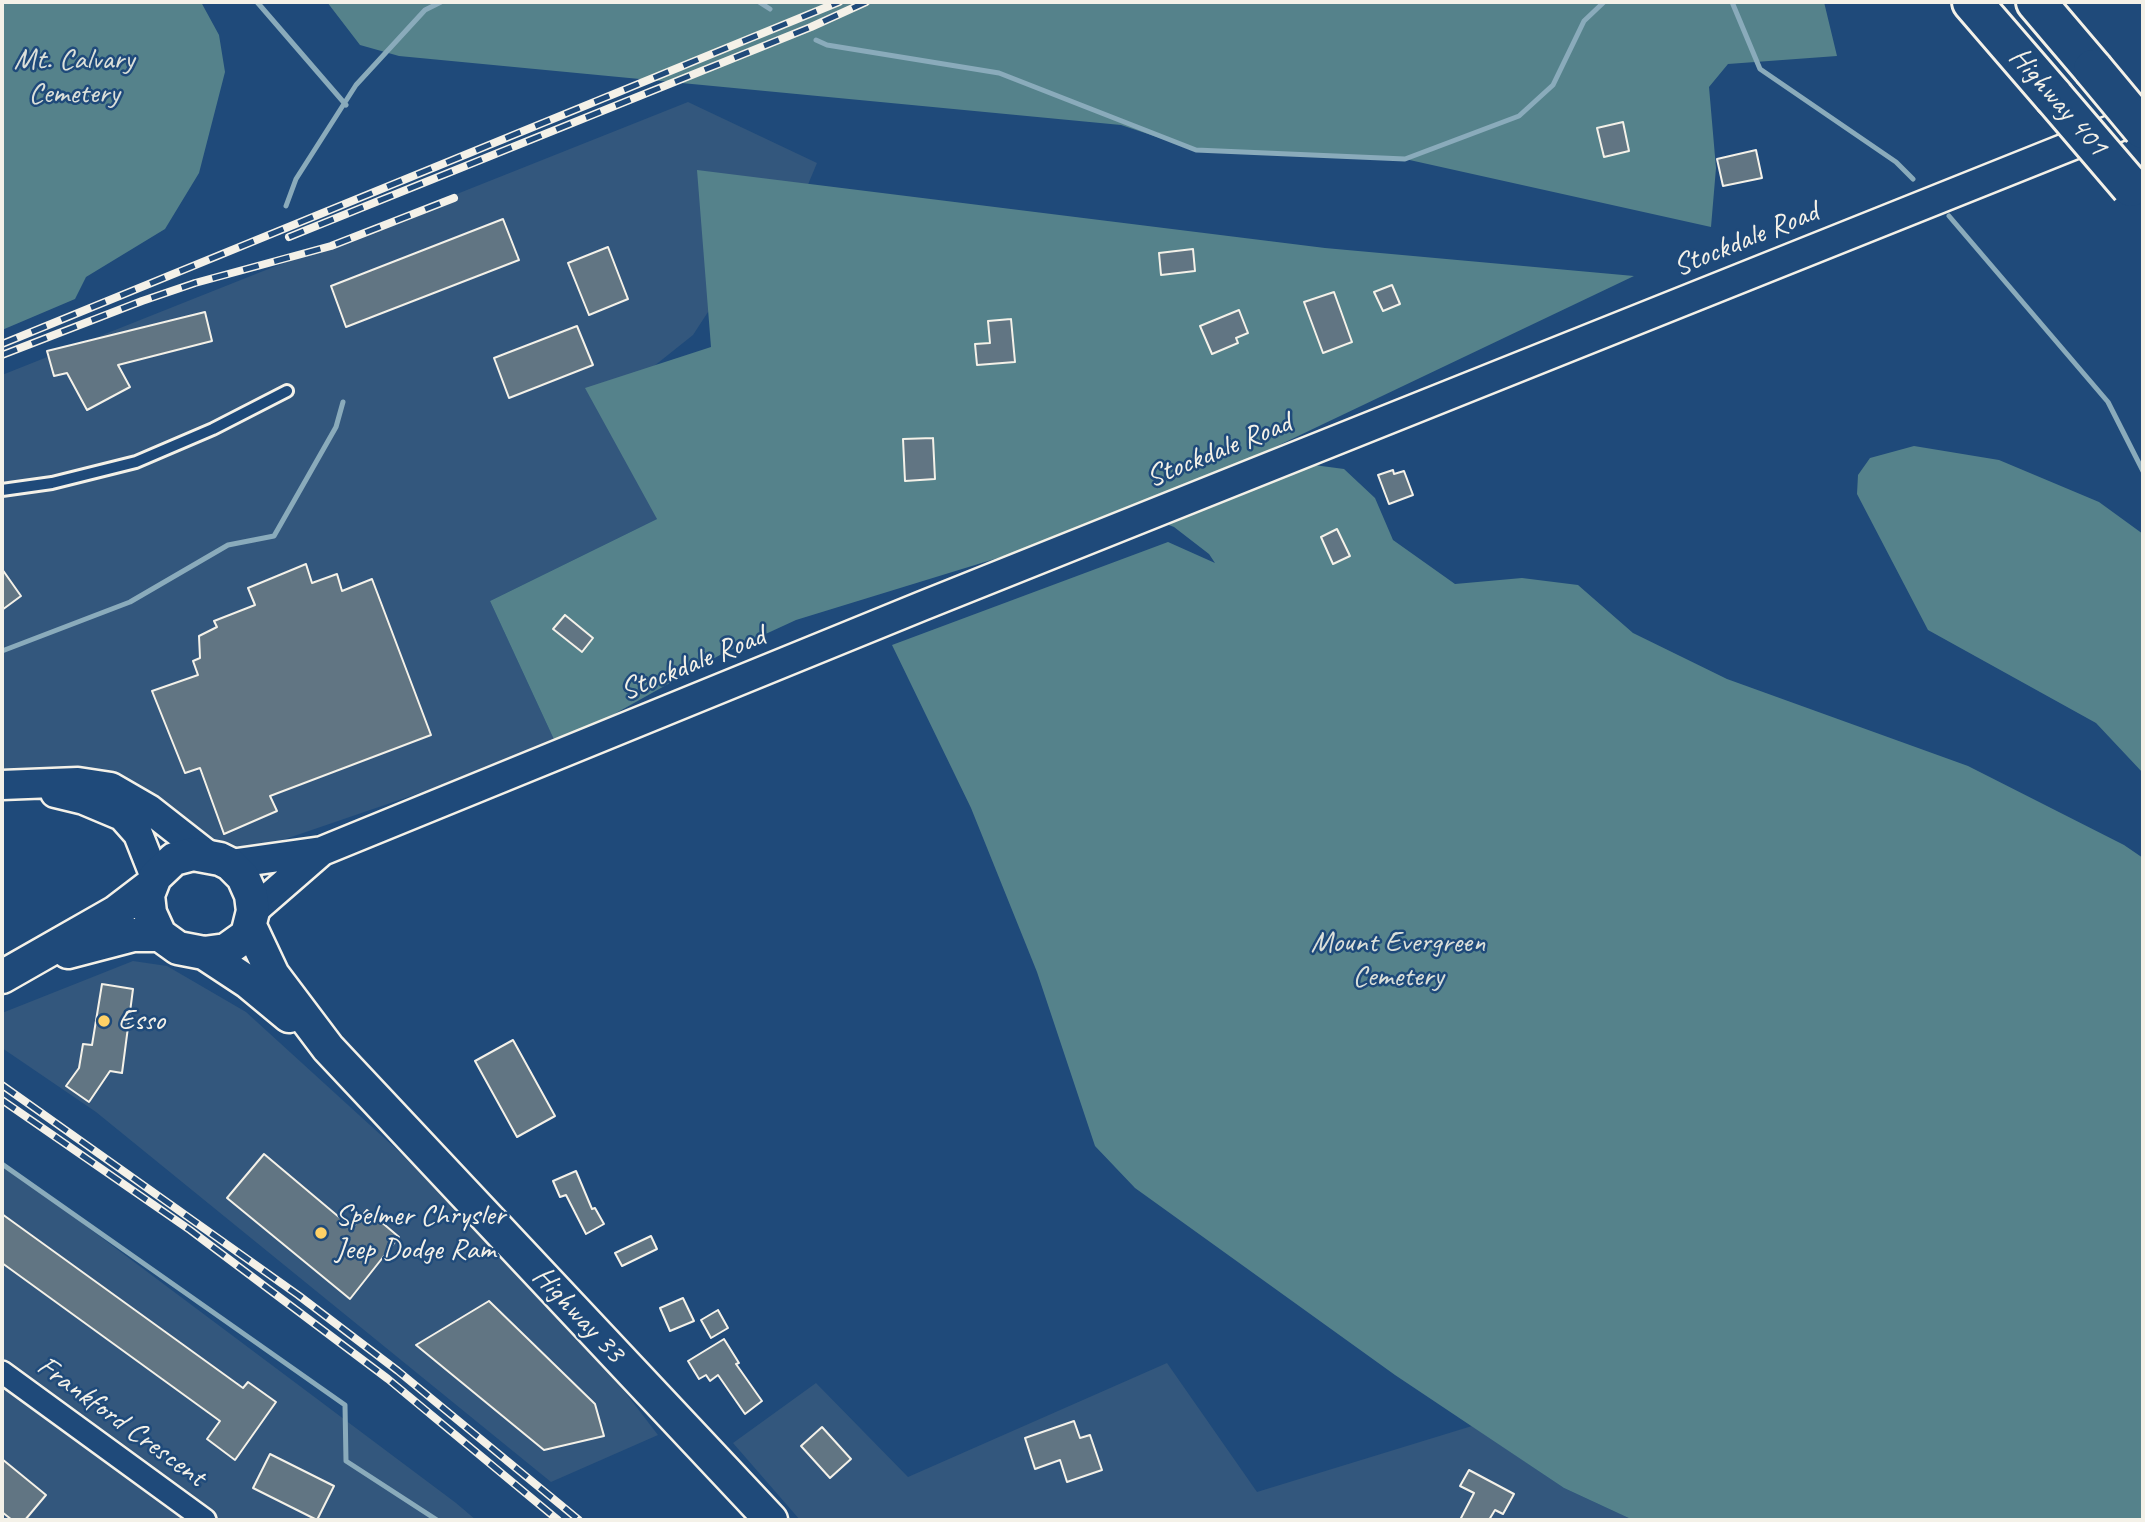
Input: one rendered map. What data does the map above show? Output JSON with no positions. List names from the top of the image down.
{
  "streets": {
    "highway": ["Highway 401"],
    "main road": ["Highway 33"],
    "street": ["Stockdale Road", "Frankford Crescent"]
  },
  "crossings": [
    ["Stockdale Road", "Highway 33"]
  ],
  "parks": ["Mt. Calvary Cemetery", "Mount Evergreen Cemetery"],
  "places": ["Esso", "Spelmer Chrysler Jeep Dodge Ram"]
}
